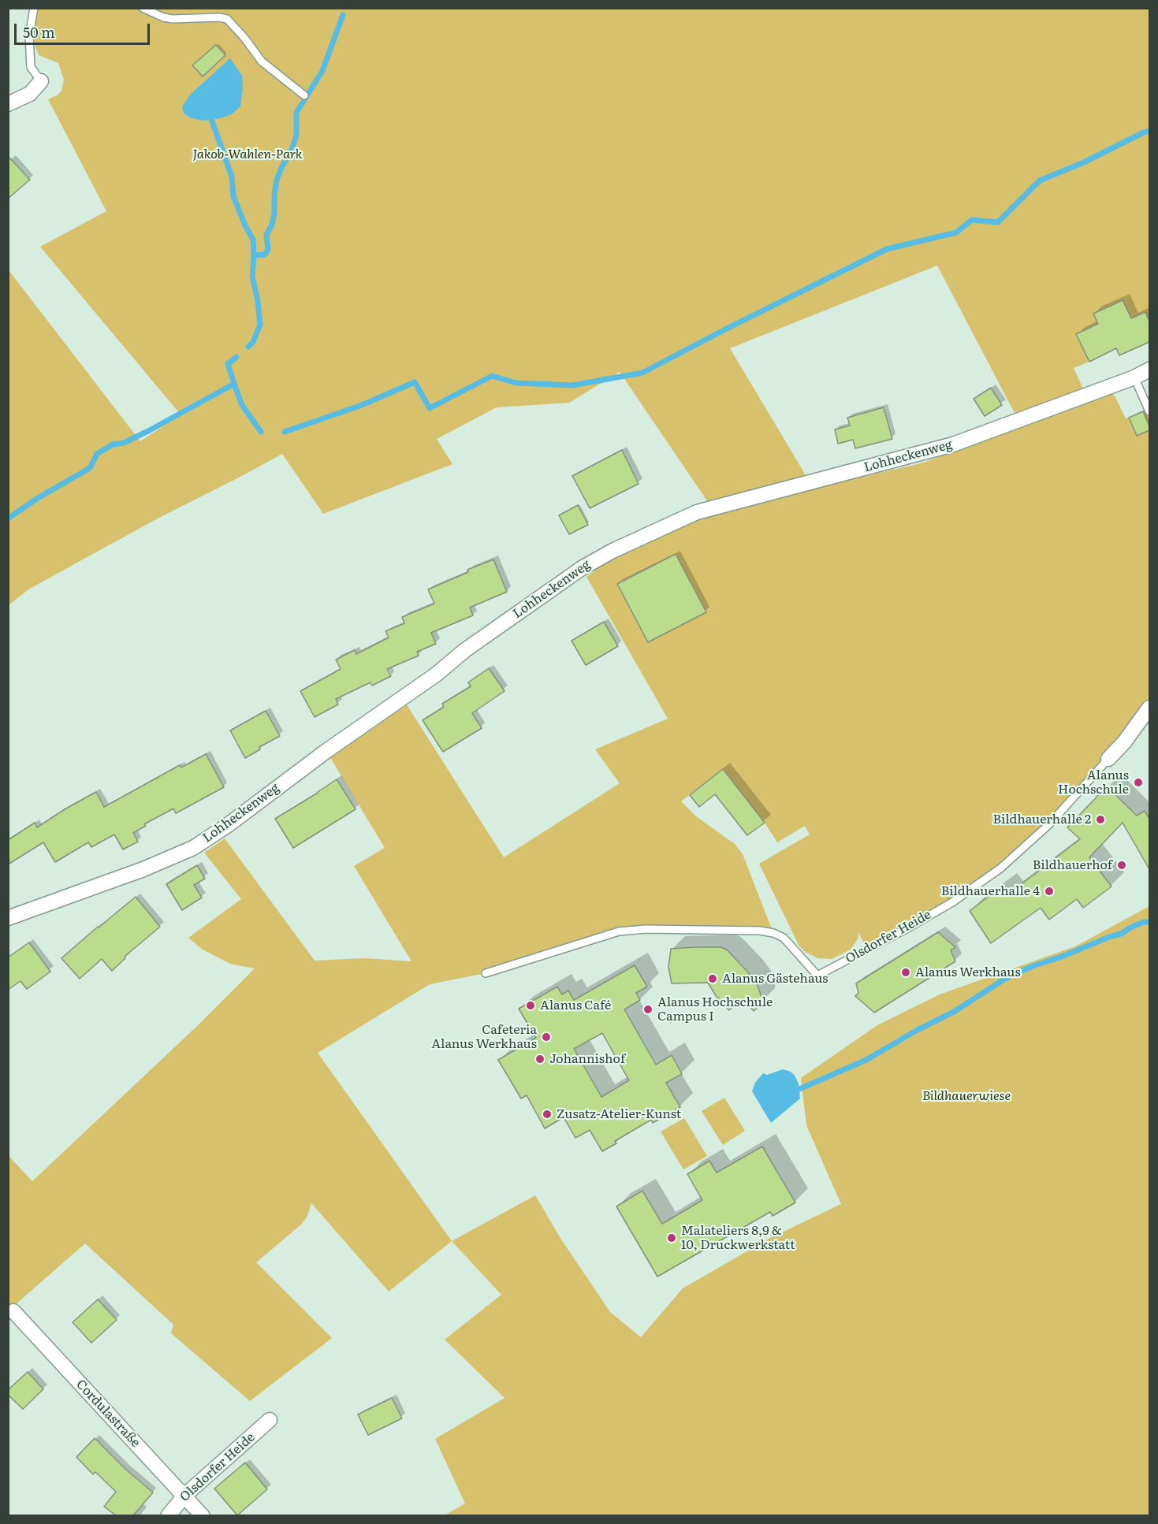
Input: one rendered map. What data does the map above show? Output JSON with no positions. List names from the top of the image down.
{
  "streets": {
    "street": ["Lohheckenweg", "Olsdorfer Heide", "Cordulastraße"]
  },
  "crossings": [
    ["Olsdorfer Heide", "Cordulastraße"]
  ],
  "parks": ["Jakob-Wahlen-Park", "Bildhauerwiese"],
  "places": [
    "Alanus Hochschule",
    "Bildhauerhalle 2",
    "Bildhauerhof",
    "Bildhauerhalle 4",
    "Alanus Werkhaus",
    "Alanus Gästehaus",
    "Alanus Café",
    "Alanus Hochschule Campus I",
    "Cafeteria Alanus Werkhaus",
    "Johannishof",
    "Zusatz-Atelier-Kunst",
    "Malateliers 8,9 & 10, Druckwerkstatt"
  ],
  "scale_bar": "50 m"
}
